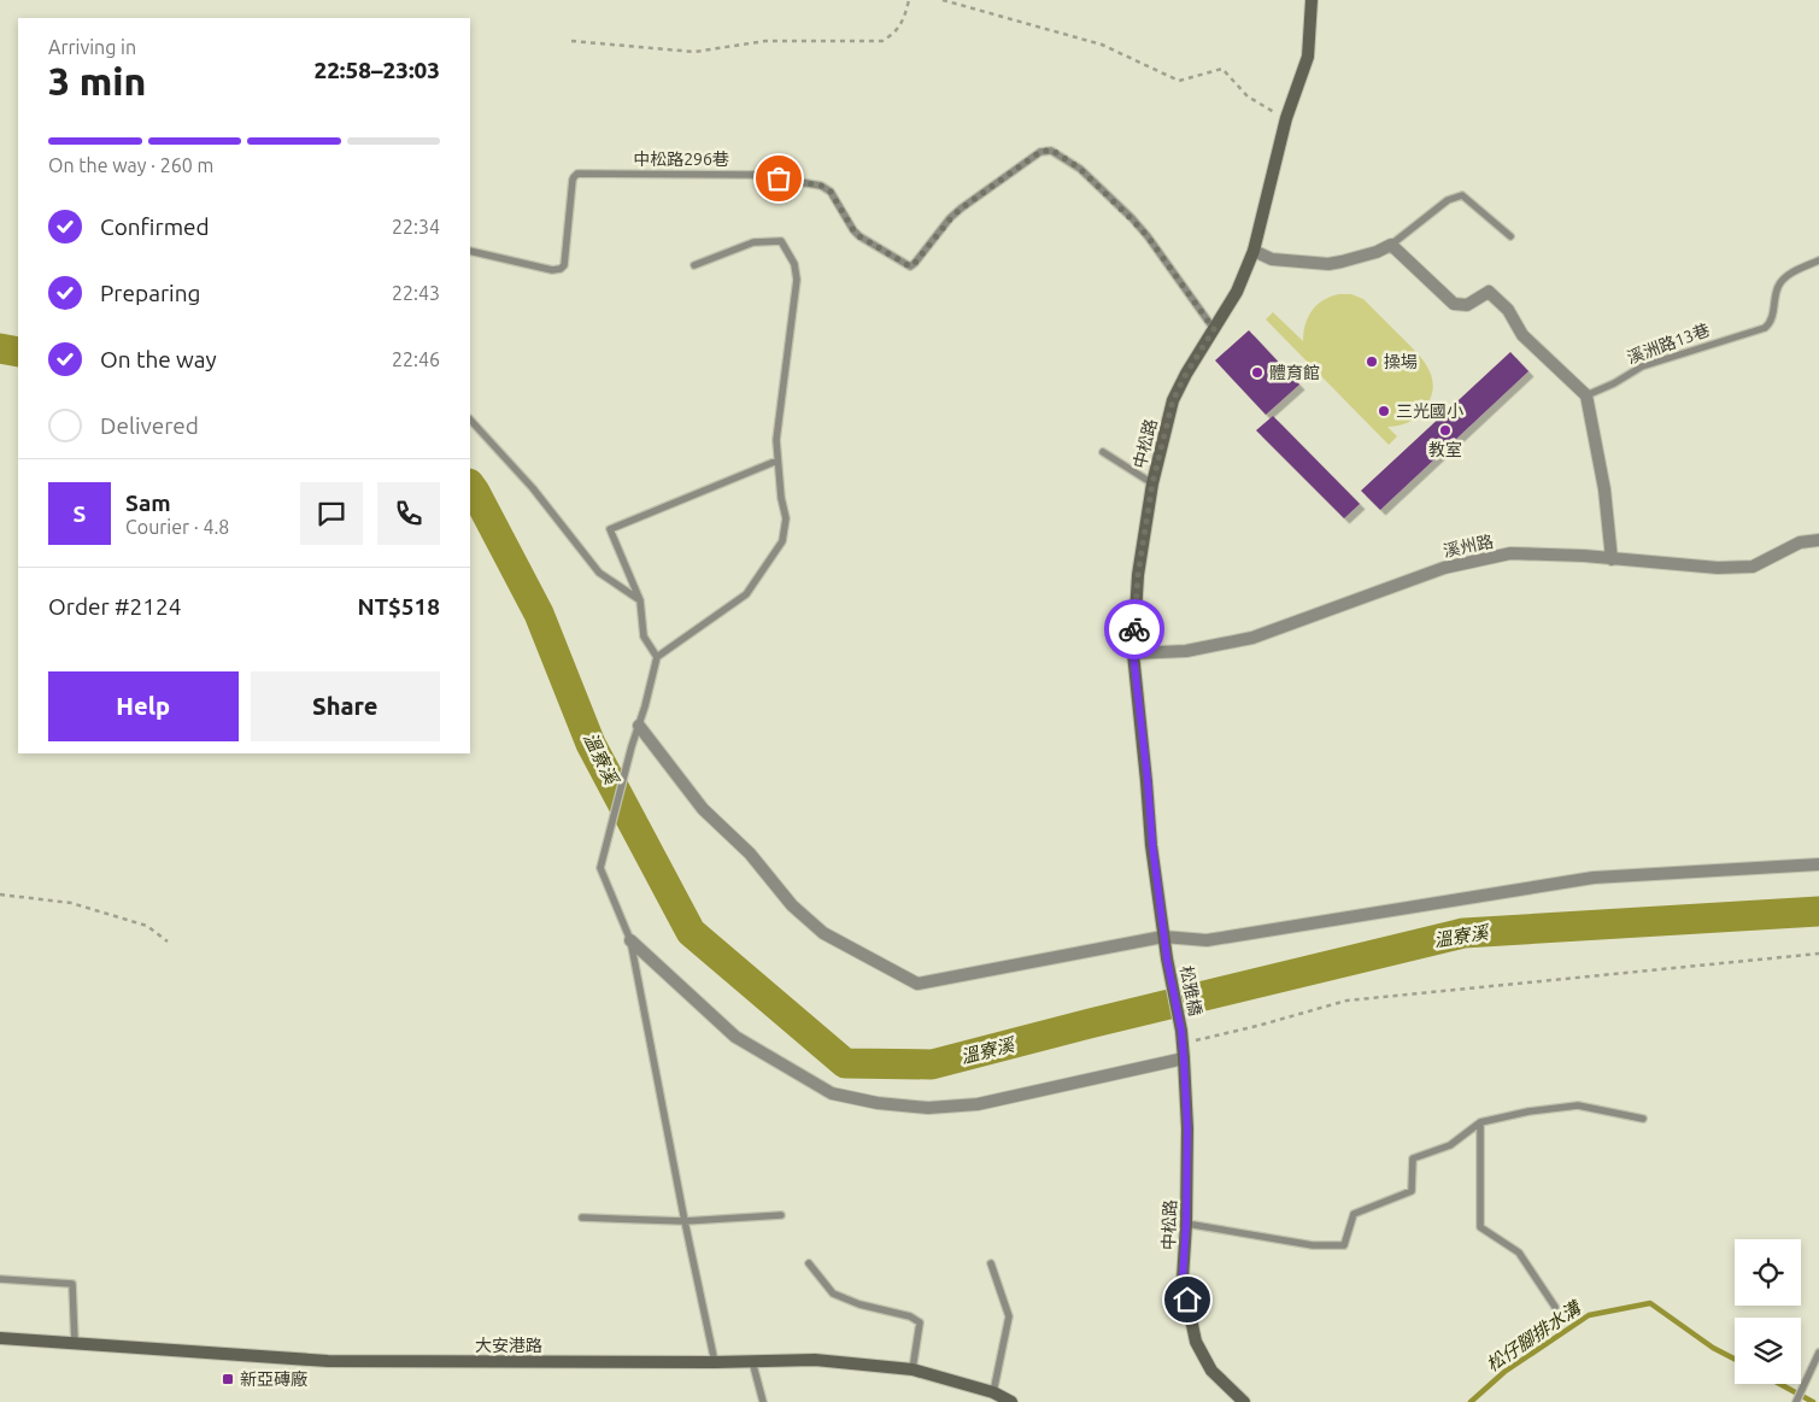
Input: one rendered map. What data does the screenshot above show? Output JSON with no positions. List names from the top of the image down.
{
  "streets": {
    "street": [
      "中松路",
      "溪州路",
      "松雅橋",
      "大安港路"
    ],
    "lane": ["中松路296巷", "溪洲路13巷"]
  },
  "crossings": [
    ["中松路296巷", "中松路"],
    ["中松路", "溪州路"],
    ["中松路", "松雅橋"]
  ],
  "water": ["溫寮溪", "松仔腳排水溝"],
  "places": {
    "other": [
      "操場",
      "體育館",
      "三光國小",
      "教室"
    ],
    "transit": ["新亞磚廠"]
  },
  "page": {
    "heading": ["3 min", "Arriving in", "22:58–23:03"],
    "panel": [
      "Sam",
      "Courier · 4.8",
      "Order #2124",
      "NT$518"
    ],
    "bar": "On the way · 260 m",
    "list": [
      ["Confirmed", "22:34"],
      ["Preparing", "22:43"],
      ["On the way", "22:46"],
      "Delivered"
    ],
    "round": "S",
    "buttons": ["Help", "Share"]
  }
}
